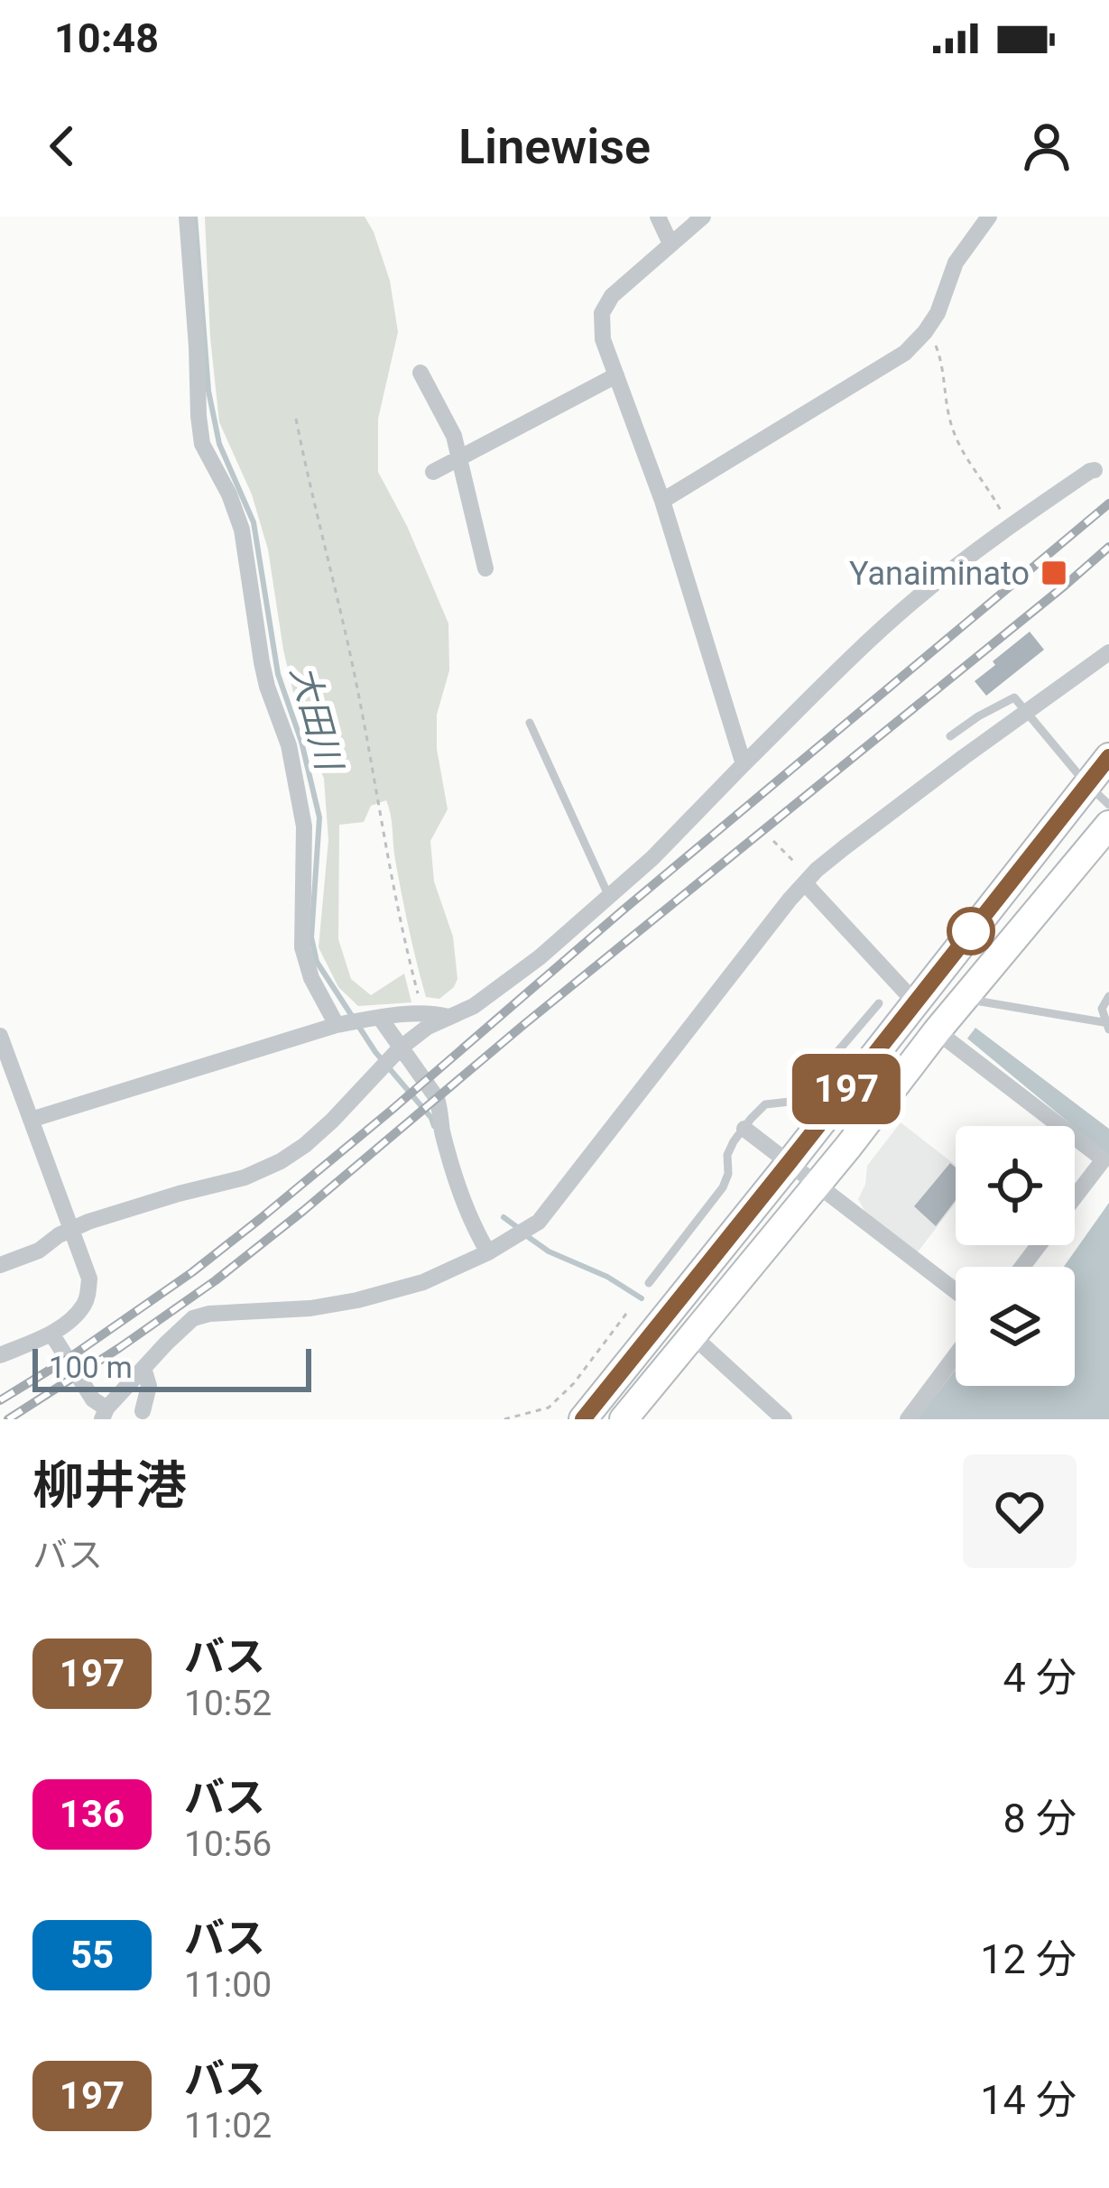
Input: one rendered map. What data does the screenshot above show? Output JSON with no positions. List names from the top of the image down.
{
  "water": ["大田川"],
  "places": {
    "transit": ["Yanaiminato"]
  },
  "lines": ["bus line 197"],
  "scale_bar": "100 m",
  "page": {
    "status": "10:48",
    "header": "Linewise",
    "on_map": "197",
    "scale": "100 m",
    "heading": ["柳井港", "バス"],
    "list": [
      {
        "mark": "197",
        "name": "バス",
        "note": "10:52",
        "value": "4 分"
      },
      {
        "mark": "136",
        "name": "バス",
        "note": "10:56",
        "value": "8 分"
      },
      {
        "mark": "55",
        "name": "バス",
        "note": "11:00",
        "value": "12 分"
      },
      {
        "mark": "197",
        "name": "バス",
        "note": "11:02",
        "value": "14 分"
      }
    ]
  }
}
